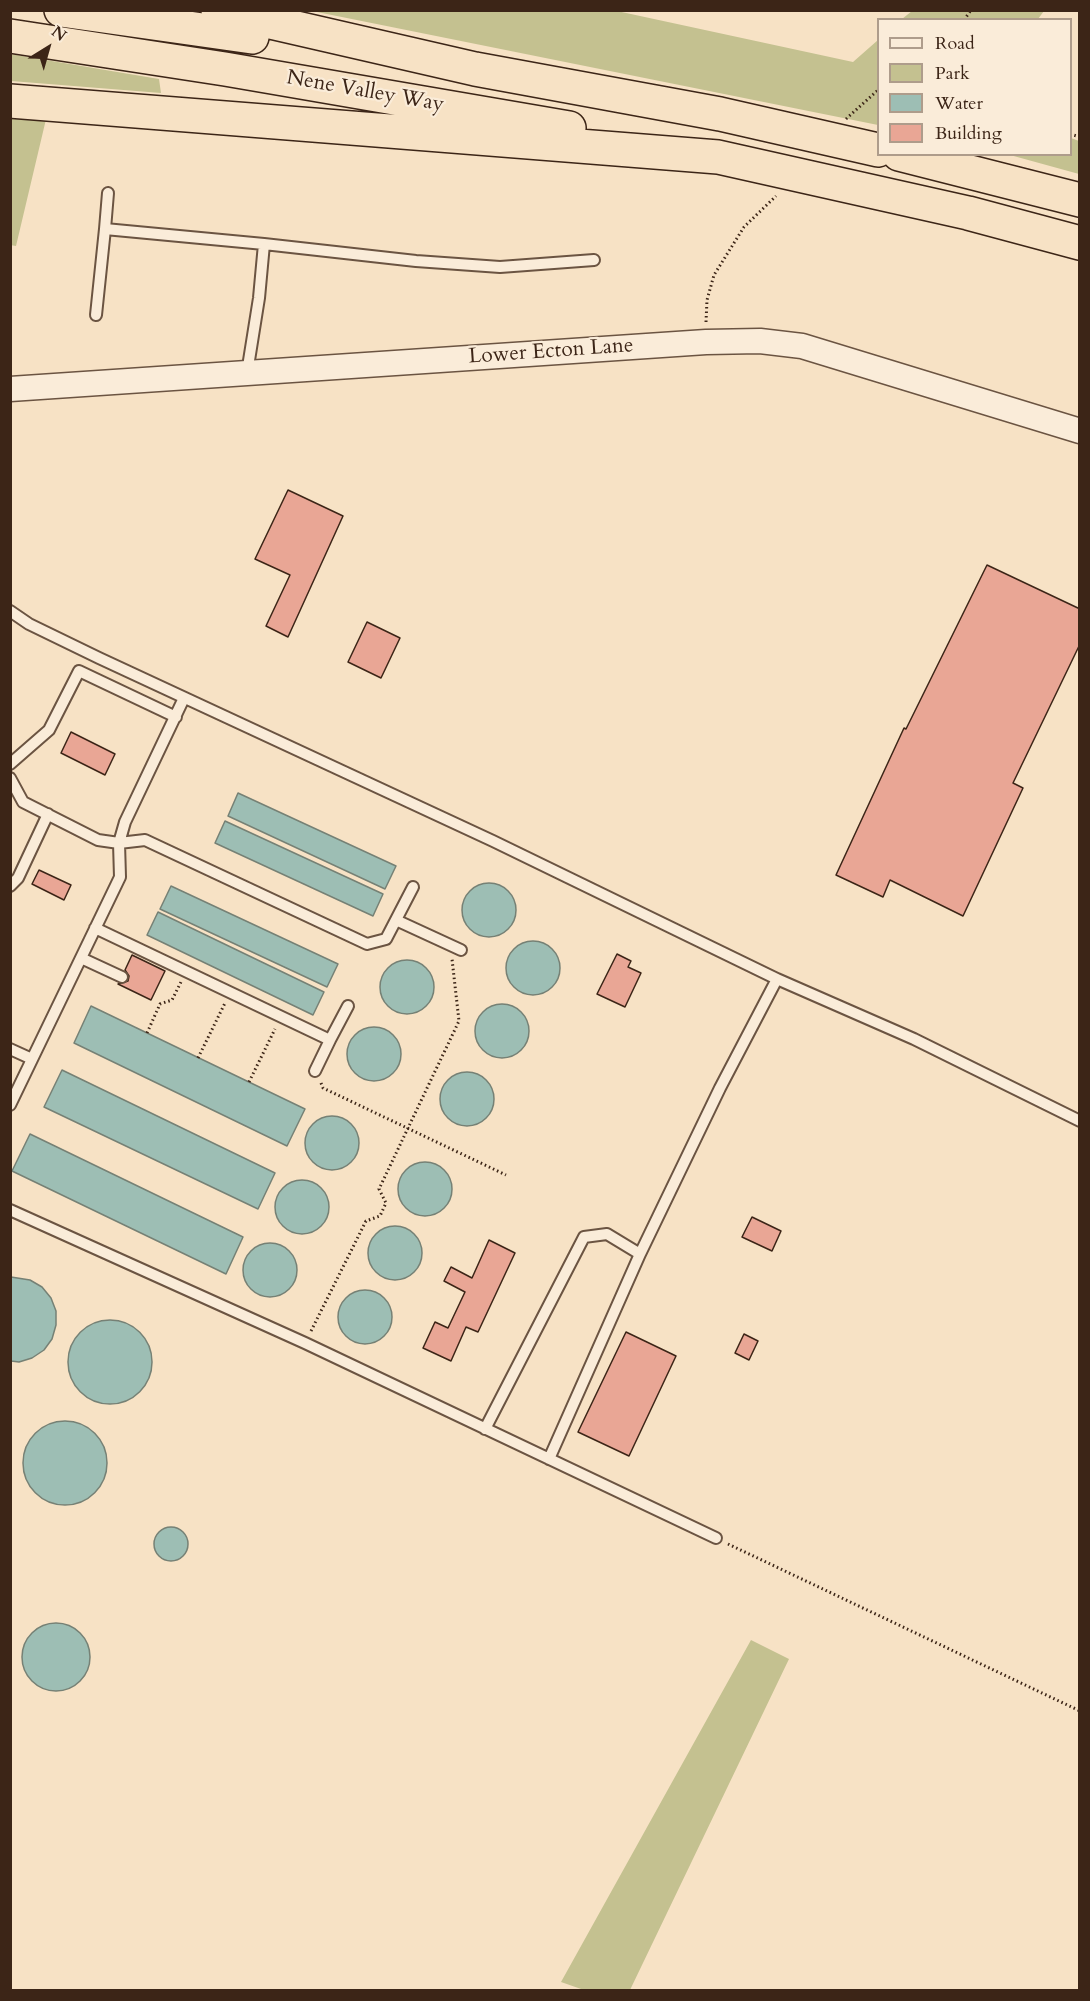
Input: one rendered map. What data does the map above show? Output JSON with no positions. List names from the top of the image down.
{
  "streets": {
    "highway": ["Nene Valley Way"],
    "street": ["Lower Ecton Lane"]
  },
  "legend": [
    "Road",
    "Park",
    "Water",
    "Building"
  ],
  "north": "top right"
}
